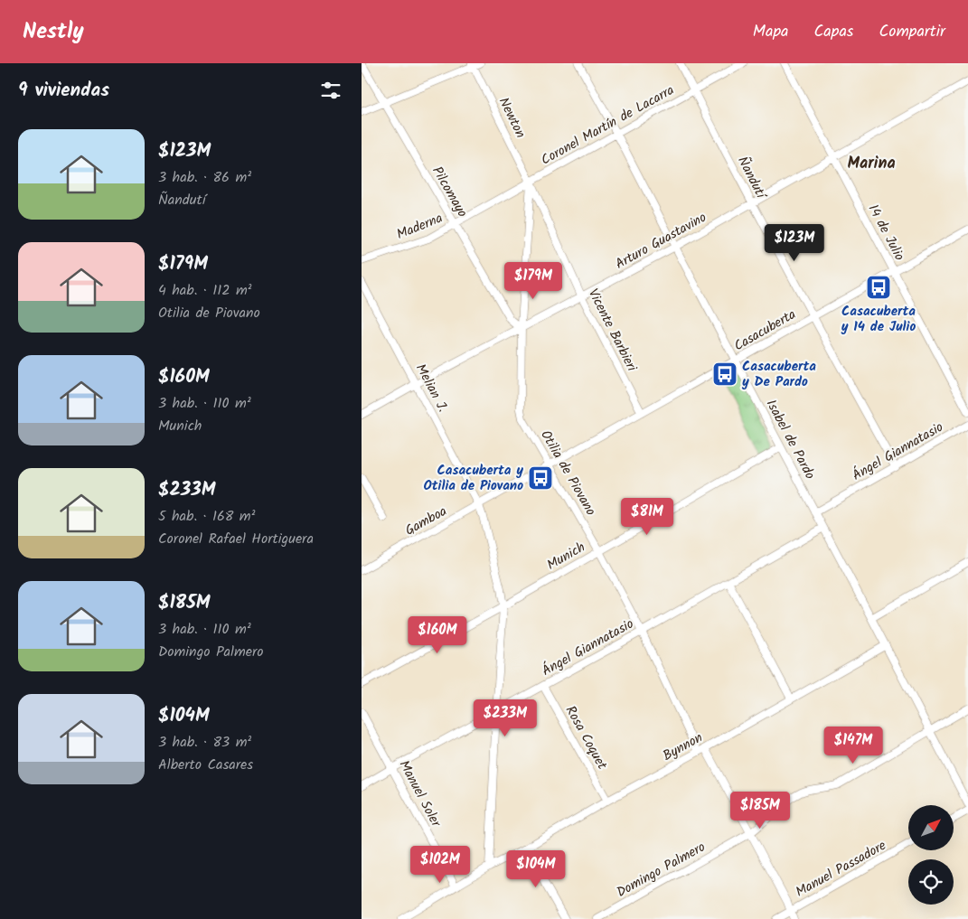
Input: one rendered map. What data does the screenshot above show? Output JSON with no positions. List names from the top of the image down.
{
  "streets": {
    "street": [
      "Newton",
      "Coronel Martín de Lacarra",
      "Ñandutí",
      "Pilcomayo",
      "Maderna",
      "14 de Julio",
      "Arturo Guastavino",
      "Vicente Barbieri",
      "Casacuberta",
      "Melian J.",
      "Isabel de Pardo",
      "Ángel Giannatasio",
      "Otilia de Piovano",
      "Gamboa",
      "Munich",
      "Rosa Coquet",
      "Bynnon",
      "Manuel Soler",
      "Manuel Passadore",
      "Domingo Palmero"
    ]
  },
  "crossings": [
    ["Newton", "Coronel Martín de Lacarra"],
    ["Newton", "Maderna"],
    ["Newton", "Vicente Barbieri"],
    ["Newton", "Otilia de Piovano"],
    ["Coronel Martín de Lacarra", "Ñandutí"],
    ["Coronel Martín de Lacarra", "Maderna"],
    ["Coronel Martín de Lacarra", "Vicente Barbieri"],
    ["Coronel Martín de Lacarra", "Isabel de Pardo"],
    ["Coronel Martín de Lacarra", "Otilia de Piovano"],
    ["Ñandutí", "Arturo Guastavino"],
    ["Ñandutí", "Casacuberta"],
    ["Ñandutí", "Ángel Giannatasio"],
    ["Pilcomayo", "Maderna"],
    ["Pilcomayo", "Arturo Guastavino"],
    ["Pilcomayo", "Otilia de Piovano"],
    ["Maderna", "Vicente Barbieri"],
    ["Maderna", "Otilia de Piovano"],
    ["14 de Julio", "Arturo Guastavino"],
    ["14 de Julio", "Casacuberta"],
    ["Arturo Guastavino", "Vicente Barbieri"],
    ["Arturo Guastavino", "Melian J."],
    ["Arturo Guastavino", "Isabel de Pardo"],
    ["Arturo Guastavino", "Otilia de Piovano"],
    ["Vicente Barbieri", "Casacuberta"],
    ["Vicente Barbieri", "Otilia de Piovano"],
    ["Casacuberta", "Isabel de Pardo"],
    ["Casacuberta", "Otilia de Piovano"],
    ["Casacuberta", "Gamboa"],
    ["Melian J.", "Ángel Giannatasio"],
    ["Melian J.", "Gamboa"],
    ["Melian J.", "Munich"],
    ["Melian J.", "Bynnon"],
    ["Isabel de Pardo", "Ángel Giannatasio"],
    ["Isabel de Pardo", "Munich"],
    ["Isabel de Pardo", "Bynnon"],
    ["Isabel de Pardo", "Domingo Palmero"],
    ["Ángel Giannatasio", "Otilia de Piovano"],
    ["Ángel Giannatasio", "Rosa Coquet"],
    ["Ángel Giannatasio", "Manuel Soler"],
    ["Otilia de Piovano", "Gamboa"],
    ["Otilia de Piovano", "Munich"],
    ["Otilia de Piovano", "Bynnon"],
    ["Rosa Coquet", "Bynnon"],
    ["Bynnon", "Manuel Soler"]
  ],
  "districts": ["Marina"],
  "places": {
    "bus stop": ["Casacuberta y 14 de Julio", "Casacuberta y De Pardo", "Casacuberta y Otilia de Piovano"]
  },
  "north": "top right",
  "page": {
    "header": "Nestly",
    "nav": ["Mapa", "Capas", "Compartir"],
    "heading": "9 viviendas",
    "list": [
      {
        "name": "$123M",
        "note": "3 hab. · 86 m² · Ñandutí"
      },
      {
        "name": "$179M",
        "note": "4 hab. · 112 m² · Otilia de Piovano"
      },
      {
        "name": "$160M",
        "note": "3 hab. · 110 m² · Munich"
      },
      {
        "name": "$233M",
        "note": "5 hab. · 168 m² · Coronel Rafael Hortiguera"
      },
      {
        "name": "$185M",
        "note": "3 hab. · 110 m² · Domingo Palmero"
      },
      {
        "name": "$104M",
        "note": "3 hab. · 83 m² · Alberto Casares"
      }
    ],
    "price": [
      "$123M",
      "$179M",
      "$81M",
      "$160M",
      "$233M",
      "$147M",
      "$185M",
      "$102M",
      "$104M"
    ]
  }
}
